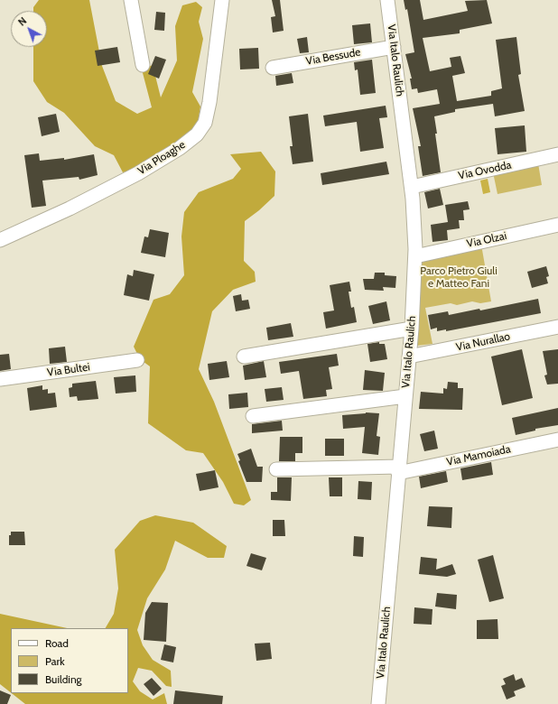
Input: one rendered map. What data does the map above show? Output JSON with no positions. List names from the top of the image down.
{
  "streets": {
    "street": [
      "Via Bessude",
      "Via Italo Raulich",
      "Via Ploaghe",
      "Via Ovodda",
      "Via Olzai",
      "Via Nurallao",
      "Via Bultei",
      "Via Mamoiada"
    ]
  },
  "crossings": [
    ["Via Bessude", "Via Italo Raulich"],
    ["Via Italo Raulich", "Via Ovodda"],
    ["Via Italo Raulich", "Via Olzai"],
    ["Via Italo Raulich", "Via Nurallao"],
    ["Via Italo Raulich", "Via Mamoiada"]
  ],
  "parks": ["Parco Pietro Giuli e Matteo Fani"],
  "legend": ["Road", "Park", "Building"],
  "north": "top left"
}
